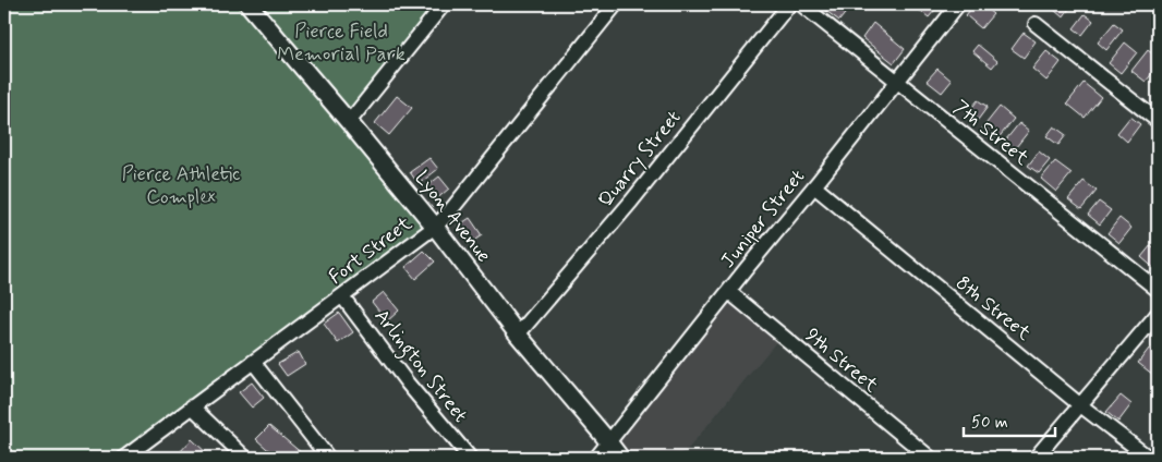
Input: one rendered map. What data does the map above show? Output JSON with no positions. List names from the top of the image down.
{
  "streets": {
    "street": [
      "7th Street",
      "Quarry Street",
      "Lyon Avenue",
      "Juniper Street",
      "Fort Street",
      "8th Street",
      "9th Street",
      "Arlington Street"
    ]
  },
  "crossings": [
    ["7th Street", "Juniper Street"],
    ["Quarry Street", "Lyon Avenue"],
    ["Lyon Avenue", "Juniper Street"],
    ["Lyon Avenue", "Fort Street"],
    ["Juniper Street", "8th Street"],
    ["Juniper Street", "9th Street"],
    ["Fort Street", "Arlington Street"]
  ],
  "parks": ["Pierce Field Memorial Park", "Pierce Athletic Complex"],
  "scale_bar": "50 m"
}
